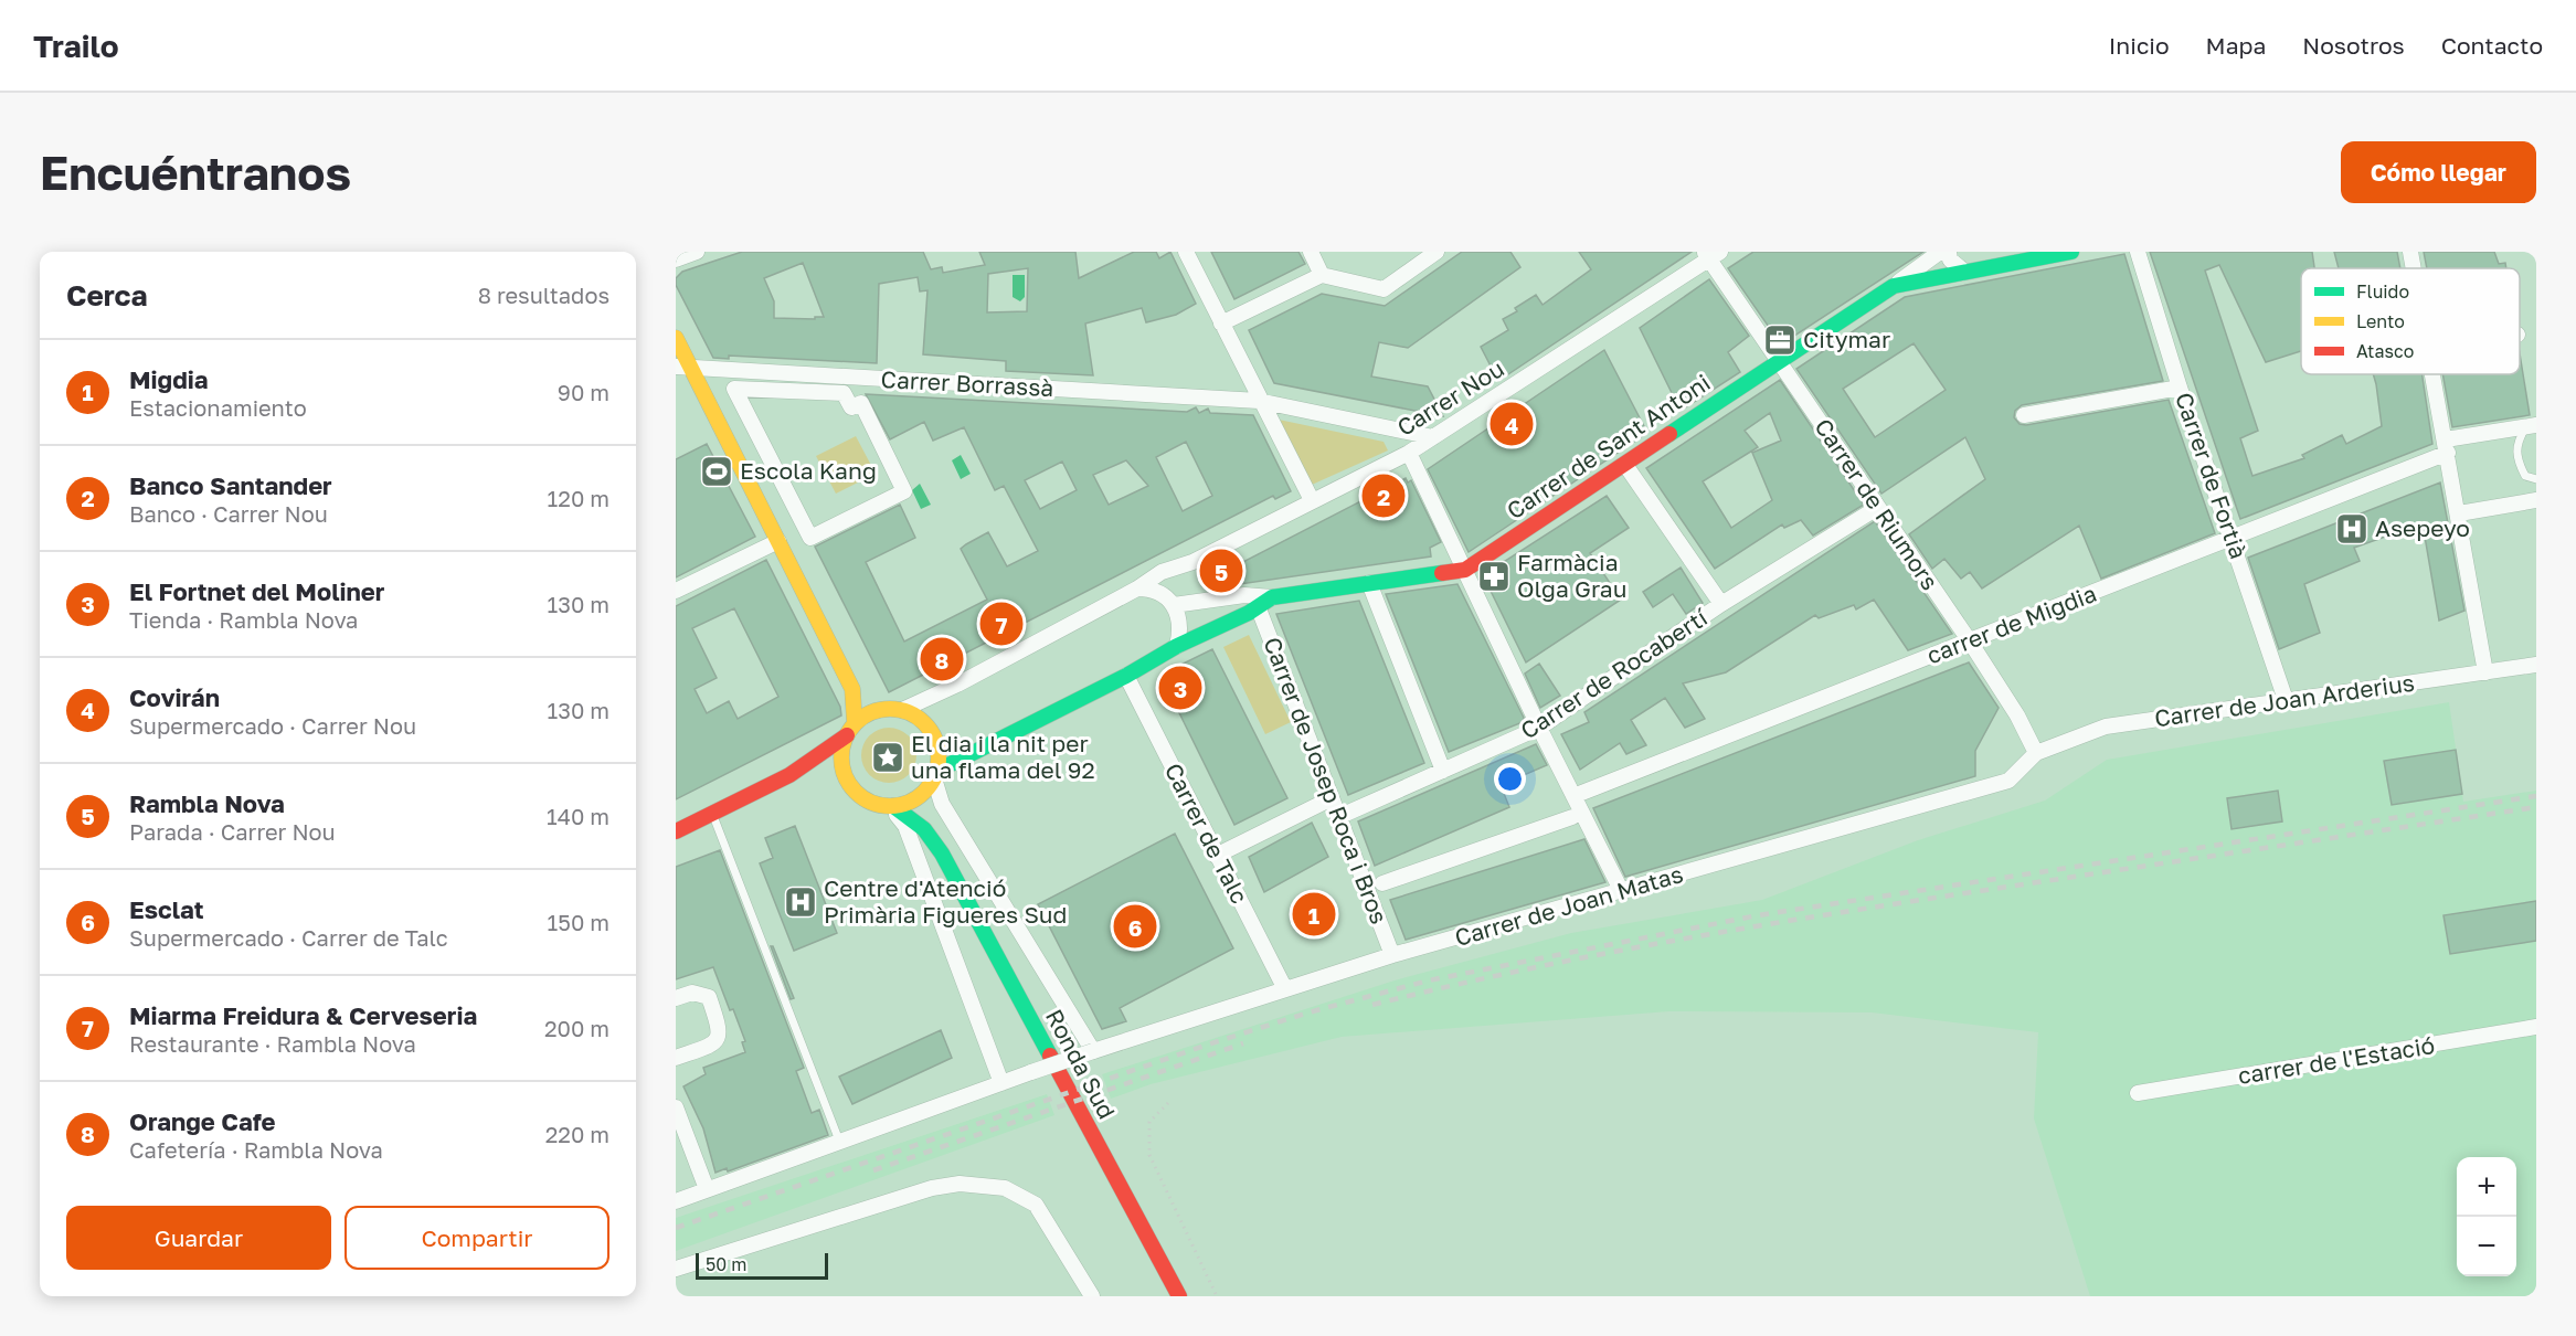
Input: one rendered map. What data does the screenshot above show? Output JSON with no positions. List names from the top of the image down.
{
  "streets": {
    "street": [
      "Carrer Borrassà",
      "Carrer Nou",
      "Carrer de Sant Antoni",
      "Carrer de Fortià",
      "Carrer de Riumors",
      "carrer de Migdia",
      "Carrer de Rocabertí",
      "Carrer de Joan Arderius",
      "Carrer de Josep Roca i Bros",
      "Carrer de Talc",
      "Carrer de Joan Matas",
      "carrer de l'Estació",
      "Ronda Sud"
    ]
  },
  "crossings": [
    ["Carrer Borrassà", "Carrer Nou"],
    ["Carrer Nou", "Carrer de Sant Antoni"],
    ["Carrer Nou", "Carrer de Riumors"],
    ["Carrer Nou", "Ronda Sud"],
    ["Carrer de Sant Antoni", "Carrer de Riumors"],
    ["Carrer de Sant Antoni", "Carrer de Josep Roca i Bros"],
    ["Carrer de Sant Antoni", "Carrer de Talc"],
    ["Carrer de Sant Antoni", "Ronda Sud"],
    ["Carrer de Fortià", "carrer de Migdia"],
    ["Carrer de Fortià", "Carrer de Joan Arderius"],
    ["Carrer de Riumors", "carrer de Migdia"],
    ["Carrer de Riumors", "Carrer de Rocabertí"],
    ["Carrer de Riumors", "Carrer de Joan Arderius"],
    ["Carrer de Riumors", "Carrer de Joan Matas"],
    ["Carrer de Rocabertí", "Carrer de Josep Roca i Bros"],
    ["Carrer de Joan Arderius", "Carrer de Joan Matas"],
    ["Carrer de Josep Roca i Bros", "Carrer de Joan Matas"],
    ["Carrer de Talc", "Carrer de Joan Matas"]
  ],
  "places": {
    "office": ["Citymar"],
    "sports": ["Escola Kang"],
    "hospital": ["Asepeyo", "Centre d'Atenció Primària Figueres Sud"],
    "pharmacy": ["Farmàcia Olga Grau"],
    "place": ["El dia i la nit per una flama del 92"]
  },
  "legend": ["Fluido", "Lento", "Atasco"],
  "scale_bar": "50 m",
  "page": {
    "header": "Trailo",
    "nav": [
      "Inicio",
      "Mapa",
      "Nosotros",
      "Contacto"
    ],
    "buttons": [
      "Cómo llegar",
      ["Guardar", "Compartir"]
    ],
    "title": "Encuéntranos",
    "heading": ["Cerca", "8 resultados"],
    "list": [
      {
        "mark": "1",
        "name": "Migdia",
        "note": "Estacionamiento",
        "value": "90 m"
      },
      {
        "mark": "2",
        "name": "Banco Santander",
        "note": "Banco · Carrer Nou",
        "value": "120 m"
      },
      {
        "mark": "3",
        "name": "El Fortnet del Moliner",
        "note": "Tienda · Rambla Nova",
        "value": "130 m"
      },
      {
        "mark": "4",
        "name": "Covirán",
        "note": "Supermercado · Carrer Nou",
        "value": "130 m"
      },
      {
        "mark": "5",
        "name": "Rambla Nova",
        "note": "Parada · Carrer Nou",
        "value": "140 m"
      },
      {
        "mark": "6",
        "name": "Esclat",
        "note": "Supermercado · Carrer de Talc",
        "value": "150 m"
      },
      {
        "mark": "7",
        "name": "Miarma Freidura & Cerveseria",
        "note": "Restaurante · Rambla Nova",
        "value": "200 m"
      },
      {
        "mark": "8",
        "name": "Orange Cafe",
        "note": "Cafetería · Rambla Nova",
        "value": "220 m"
      }
    ],
    "pins": [
      "4",
      "2",
      "5",
      "7",
      "8",
      "3",
      "1",
      "6"
    ],
    "map_buttons": ["+", "−"],
    "scale": "50 m"
  }
}
